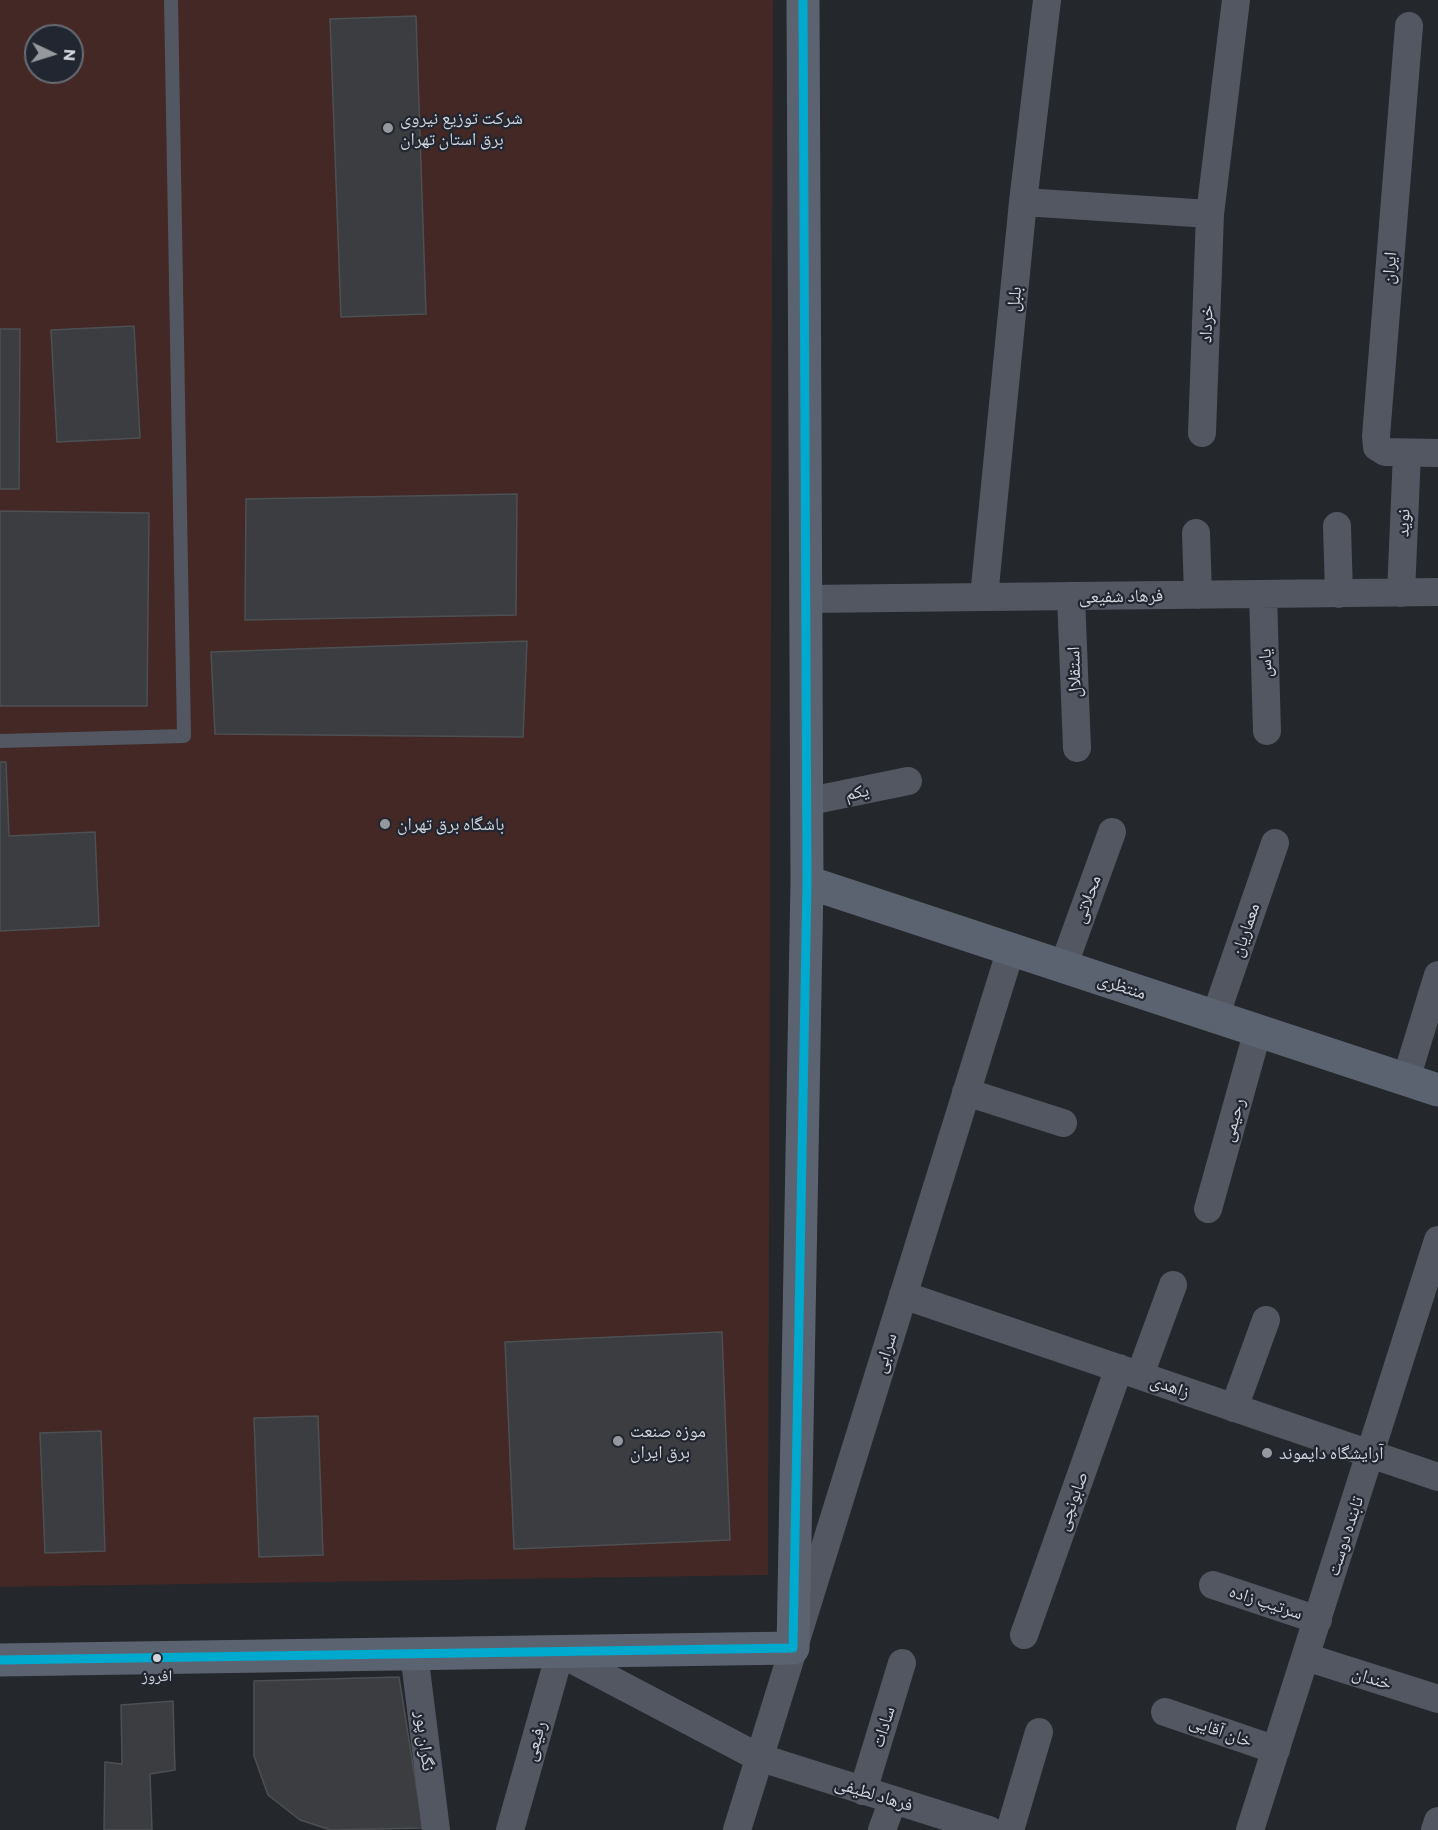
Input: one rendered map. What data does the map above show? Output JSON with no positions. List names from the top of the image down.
{
  "streets": {
    "main road": ["منتظری"],
    "street": [
      "ایران",
      "بلبل",
      "خرداد",
      "نوید",
      "فرهاد شفیعی",
      "یاس",
      "استقلال",
      "یکم",
      "محلاتی",
      "معماریان",
      "رحیمی",
      "سرابی",
      "زاهدی",
      "صابونچی",
      "تابنده دوست",
      "سرتیپ زاده",
      "خندان",
      "سادات",
      "خان آقایی",
      "نگران پور",
      "رفیعی",
      "فرهاد لطیفی"
    ]
  },
  "crossings": [
    ["ایران", "نوید"],
    ["بلبل", "فرهاد شفیعی"],
    ["نوید", "فرهاد شفیعی"],
    ["فرهاد شفیعی", "یاس"],
    ["فرهاد شفیعی", "استقلال"],
    ["محلاتی", "منتظری"],
    ["معماریان", "منتظری"],
    ["منتظری", "رحیمی"],
    ["منتظری", "سرابی"],
    ["سرابی", "زاهدی"],
    ["سرابی", "فرهاد لطیفی"],
    ["زاهدی", "صابونچی"],
    ["زاهدی", "تابنده دوست"],
    ["تابنده دوست", "سرتیپ زاده"],
    ["تابنده دوست", "خندان"],
    ["تابنده دوست", "خان آقایی"],
    ["سادات", "فرهاد لطیفی"],
    ["رفیعی", "فرهاد لطیفی"]
  ],
  "places": [
    "شرکت توزیع نیروی برق استان تهران",
    "باشگاه برق تهران",
    "موزه صنعت برق ایران",
    "آرایشگاه دایموند",
    "افروز"
  ],
  "north": "right"
}
